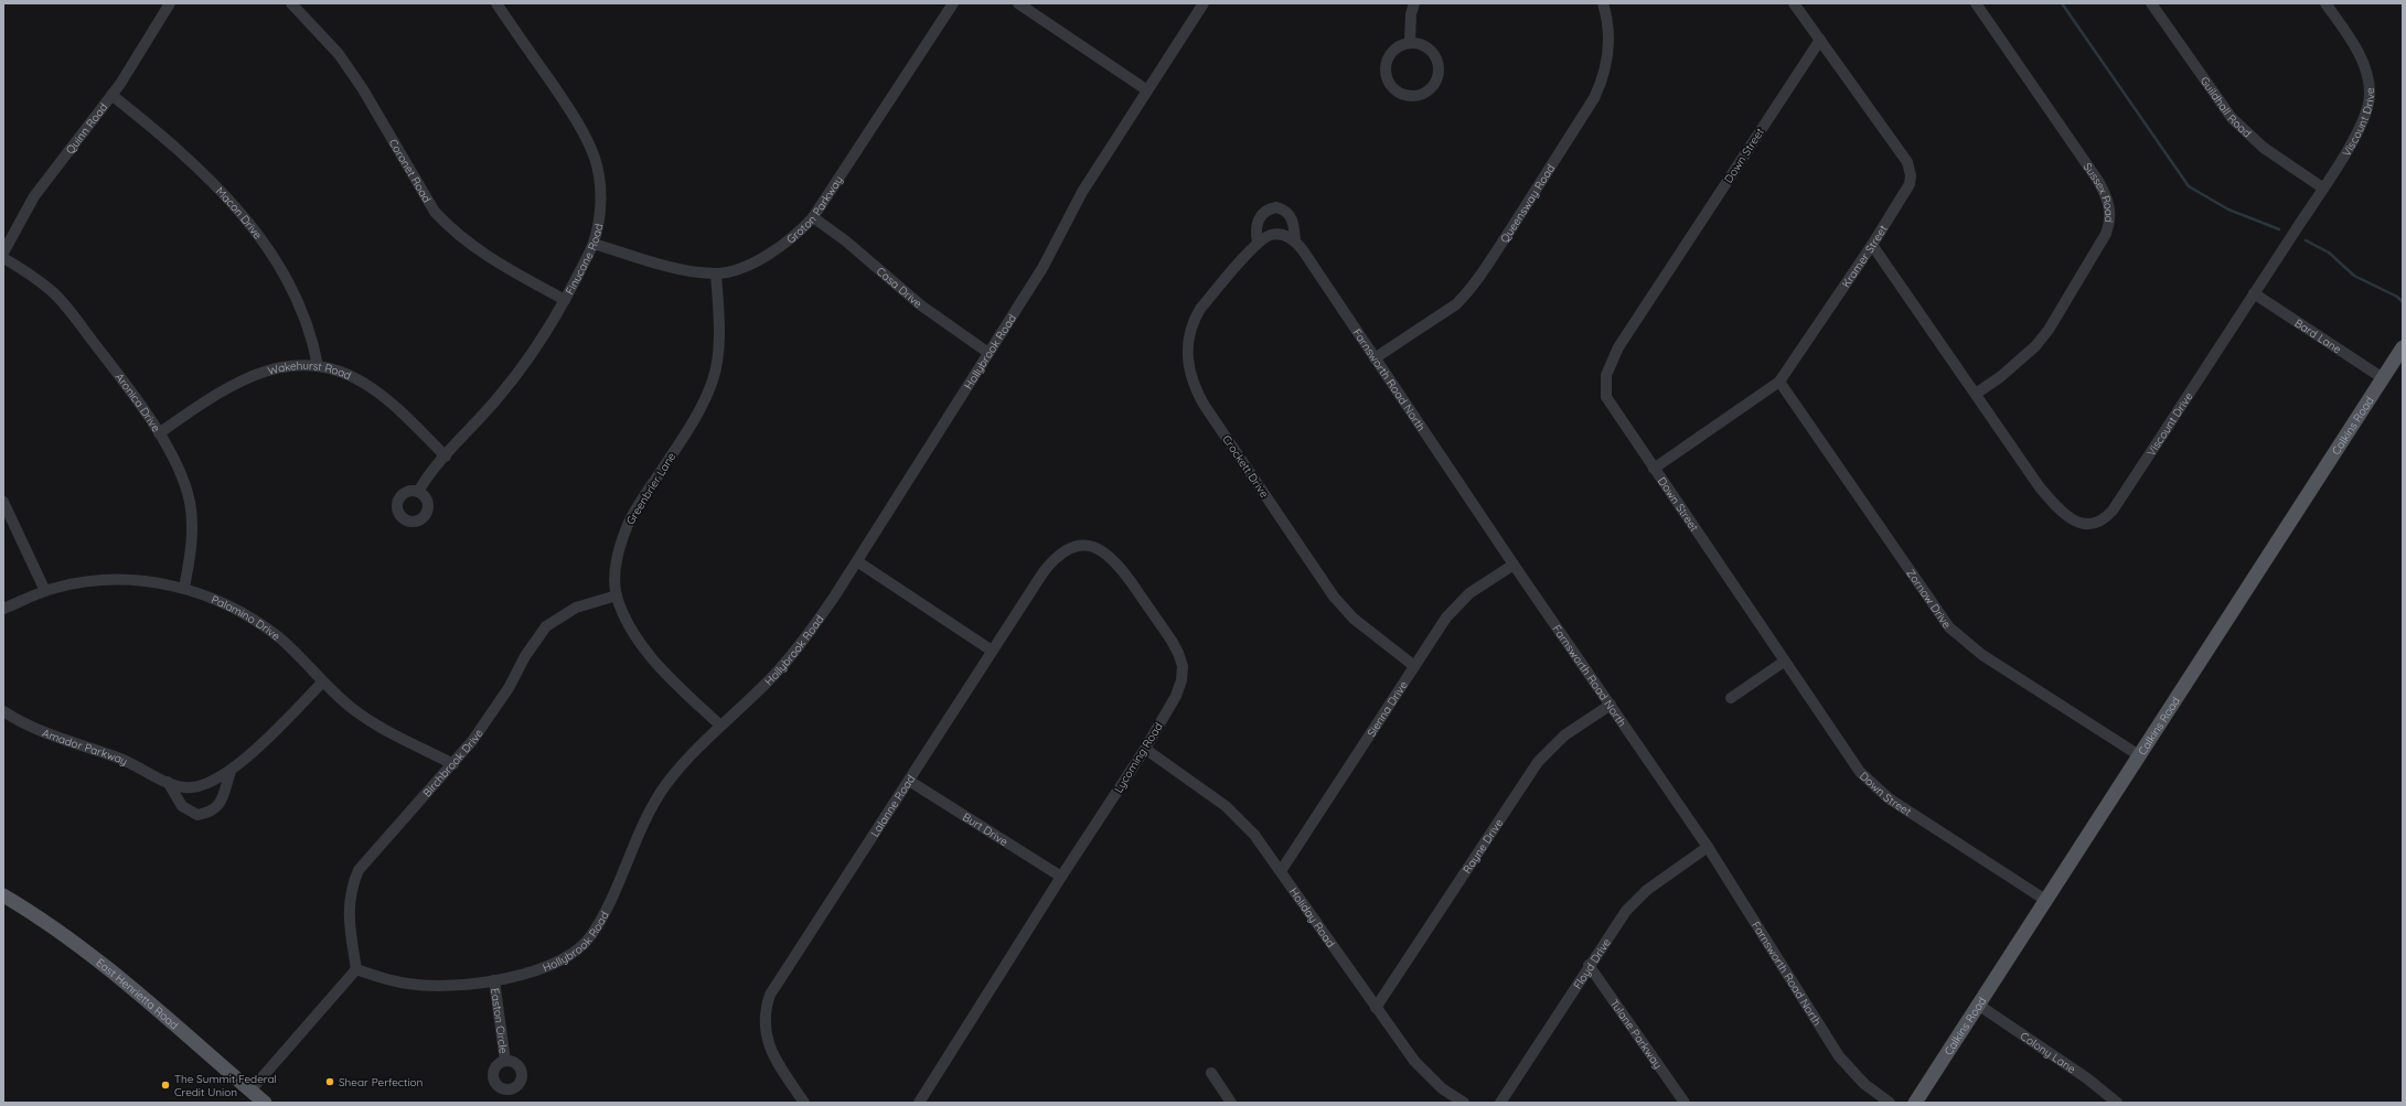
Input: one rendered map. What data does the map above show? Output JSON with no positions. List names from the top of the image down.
{
  "streets": {
    "main road": ["Calkins Road", "East Henrietta Road"],
    "street": [
      "Guildhall Road",
      "Viscount Drive",
      "Quinn Road",
      "Down Street",
      "Coronet Road",
      "Sussex Road",
      "Queensway Road",
      "Groton Parkway",
      "Macon Drive",
      "Kramer Street",
      "Finucane Road",
      "Casa Drive",
      "Bard Lane",
      "Hollybrook Road",
      "Wakehurst Road",
      "Farnsworth Road North",
      "Aronica Drive",
      "Crockett Drive",
      "Greenbrier Lane",
      "Zornow Drive",
      "Palamino Drive",
      "Sienna Drive",
      "Amador Parkway",
      "Lycoming Road",
      "Birchbrook Drive",
      "Lalanne Road",
      "Burt Drive",
      "Rayne Drive",
      "Holiday Road",
      "Floyd Drive",
      "Easton Circle",
      "Tulane Parkway",
      "Colony Lane"
    ]
  },
  "crossings": [
    ["Guildhall Road", "Viscount Drive"],
    ["Viscount Drive", "Sussex Road"],
    ["Viscount Drive", "Kramer Street"],
    ["Viscount Drive", "Bard Lane"],
    ["Quinn Road", "Macon Drive"],
    ["Down Street", "Kramer Street"],
    ["Down Street", "Calkins Road"],
    ["Coronet Road", "Finucane Road"],
    ["Queensway Road", "Farnsworth Road North"],
    ["Groton Parkway", "Finucane Road"],
    ["Groton Parkway", "Casa Drive"],
    ["Groton Parkway", "Greenbrier Lane"],
    ["Macon Drive", "Wakehurst Road"],
    ["Kramer Street", "Zornow Drive"],
    ["Finucane Road", "Wakehurst Road"],
    ["Casa Drive", "Hollybrook Road"],
    ["Bard Lane", "Calkins Road"],
    ["Hollybrook Road", "Greenbrier Lane"],
    ["Hollybrook Road", "Birchbrook Drive"],
    ["Hollybrook Road", "Easton Circle"],
    ["Wakehurst Road", "Aronica Drive"],
    ["Farnsworth Road North", "Crockett Drive"],
    ["Farnsworth Road North", "Sienna Drive"],
    ["Farnsworth Road North", "Rayne Drive"],
    ["Farnsworth Road North", "Floyd Drive"],
    ["Aronica Drive", "Palamino Drive"],
    ["Calkins Road", "Zornow Drive"],
    ["Calkins Road", "Colony Lane"],
    ["Crockett Drive", "Sienna Drive"],
    ["Greenbrier Lane", "Birchbrook Drive"],
    ["Palamino Drive", "Amador Parkway"],
    ["Palamino Drive", "Birchbrook Drive"],
    ["Sienna Drive", "Holiday Road"],
    ["Lycoming Road", "Lalanne Road"],
    ["Lycoming Road", "Burt Drive"],
    ["Lycoming Road", "Holiday Road"],
    ["Lalanne Road", "Burt Drive"],
    ["Rayne Drive", "Holiday Road"],
    ["Floyd Drive", "Tulane Parkway"]
  ],
  "places": ["Shear Perfection", "The Summit Federal Credit Union"]
}
